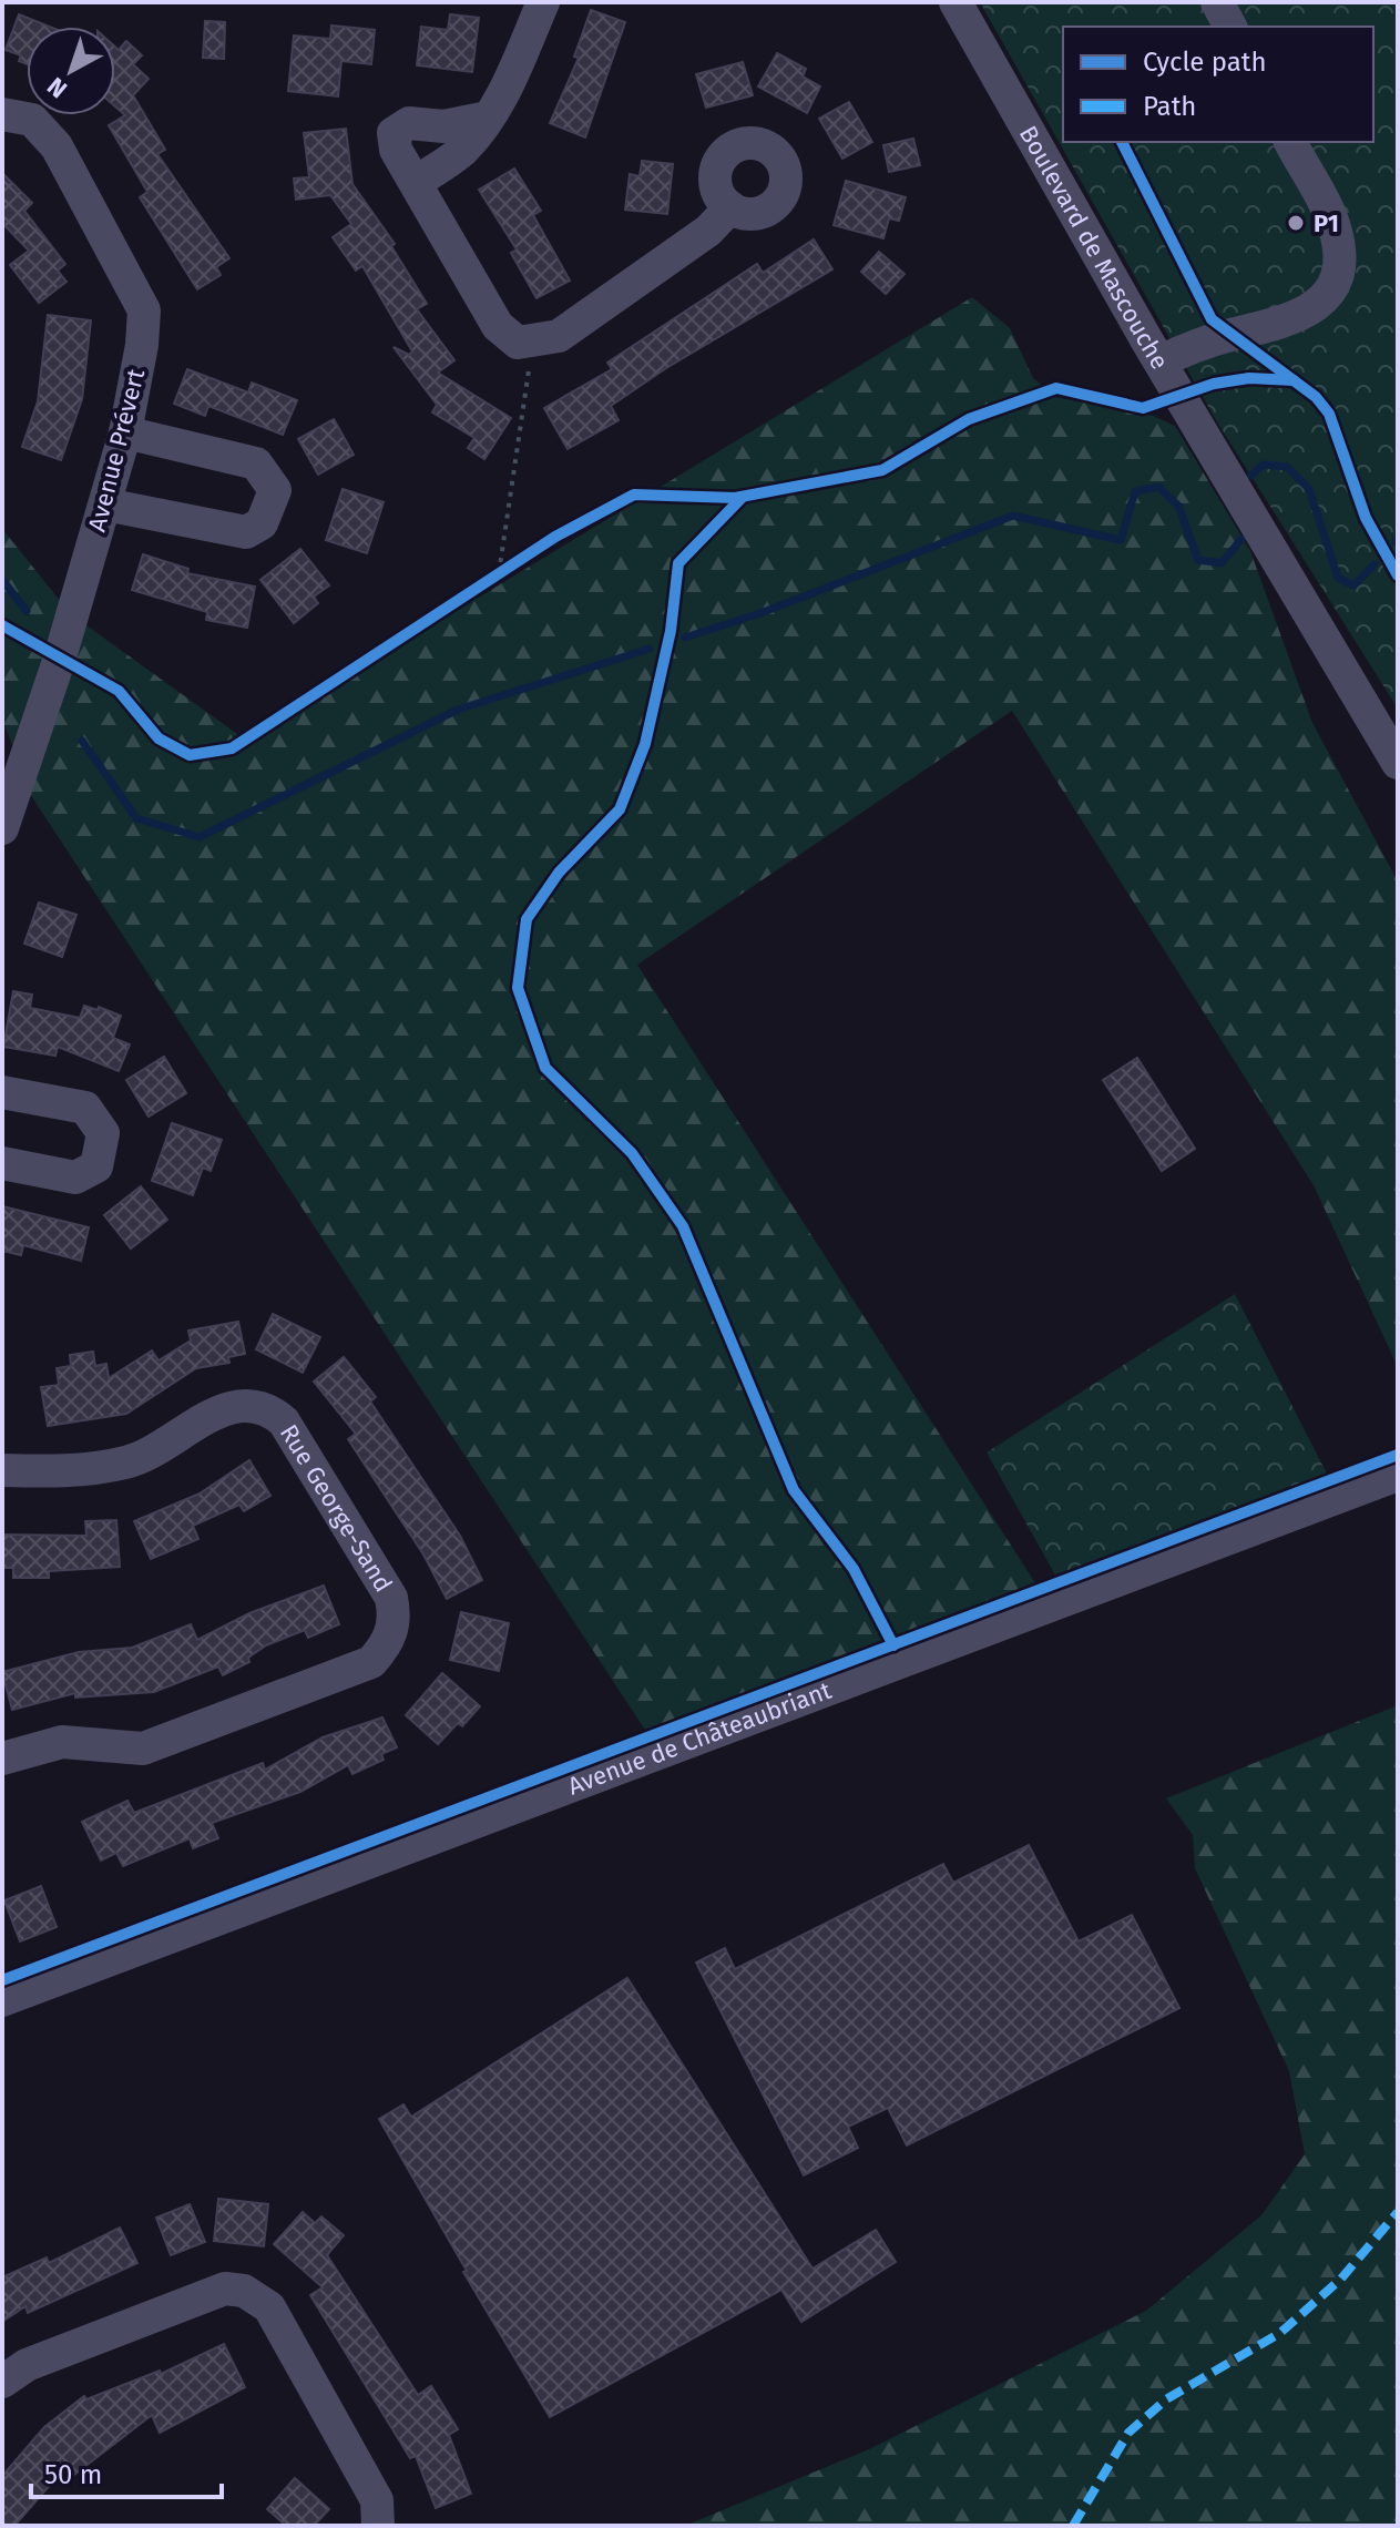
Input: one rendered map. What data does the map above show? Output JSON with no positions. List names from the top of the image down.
{
  "streets": {
    "street": [
      "Boulevard de Mascouche",
      "Avenue Prévert",
      "Rue George-Sand",
      "Avenue de Châteaubriant"
    ]
  },
  "places": ["P1"],
  "legend": ["Cycle path", "Path"],
  "scale_bar": "50 m",
  "north": "bottom left"
}
